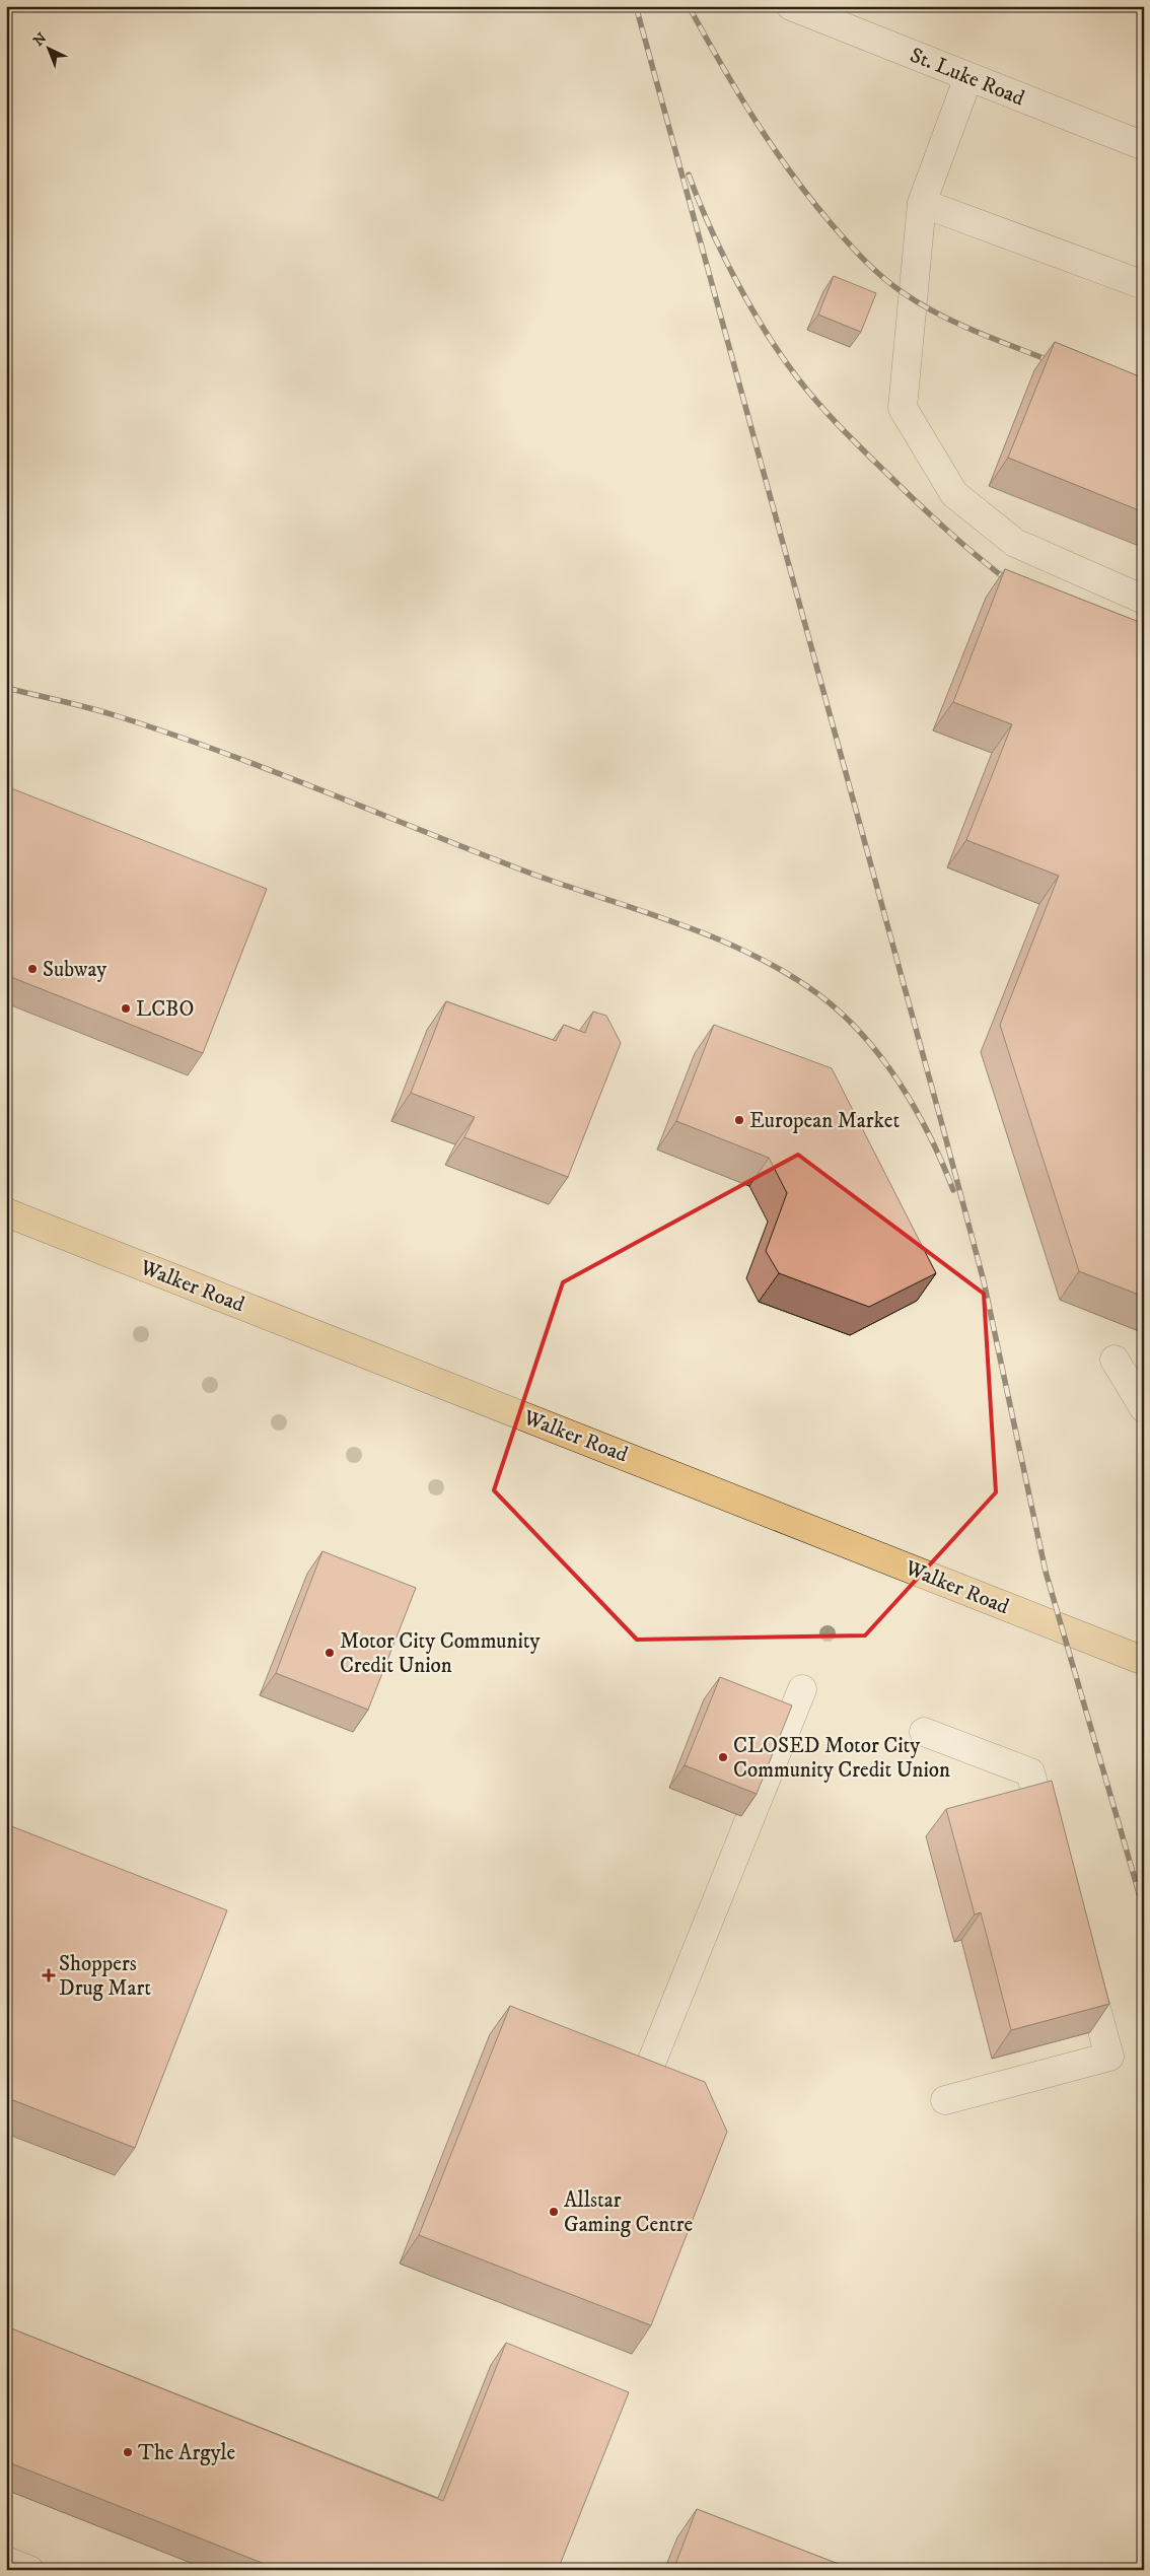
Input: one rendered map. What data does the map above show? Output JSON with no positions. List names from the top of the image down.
{
  "streets": {
    "main road": ["Walker Road"],
    "street": ["St. Luke Road"]
  },
  "places": {
    "other": [
      "Subway",
      "LCBO",
      "European Market",
      "Motor City Community Credit Union",
      "CLOSED Motor City Community Credit Union",
      "Allstar Gaming Centre",
      "The Argyle"
    ],
    "health": ["Shoppers Drug Mart"]
  },
  "north": "top left"
}
